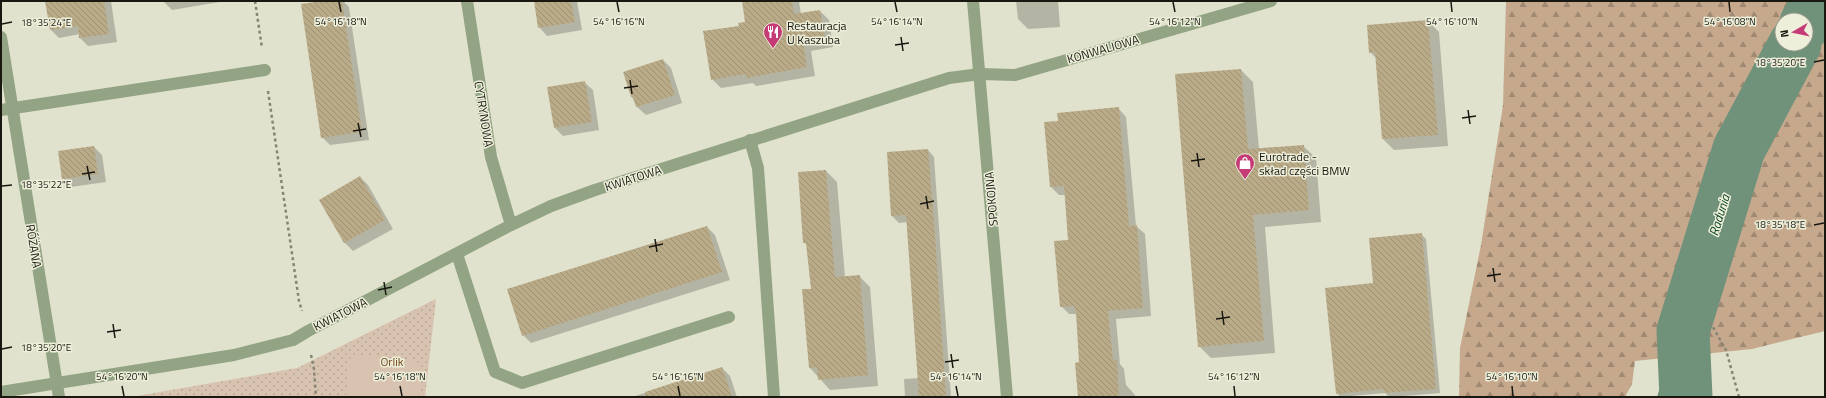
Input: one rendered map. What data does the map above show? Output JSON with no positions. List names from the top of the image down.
{
  "streets": {
    "street": [
      "KONWALIOWA",
      "CYTRYNOWA",
      "KWIATOWA",
      "SPOKOJNA",
      "RÓŻANA"
    ]
  },
  "crossings": [
    ["KONWALIOWA", "KWIATOWA"],
    ["KONWALIOWA", "SPOKOJNA"],
    ["CYTRYNOWA", "KWIATOWA"],
    ["KWIATOWA", "SPOKOJNA"],
    ["KWIATOWA", "RÓŻANA"]
  ],
  "water": ["Radunia"],
  "parks": ["Orlik"],
  "places": {
    "restaurant": ["Restauracja U Kaszuba"],
    "shop": ["Eurotrade - skład części BMW"]
  },
  "north": "left",
  "coordinates": [
    "54°16'18\"N",
    "54°16'16\"N",
    "54°16'14\"N",
    "54°16'12\"N",
    "54°16'10\"N",
    "54°16'08\"N",
    "18°35'24\"E",
    "18°35'20\"E",
    "18°35'22\"E",
    "18°35'18\"E",
    "54°16'20\"N"
  ]
}
